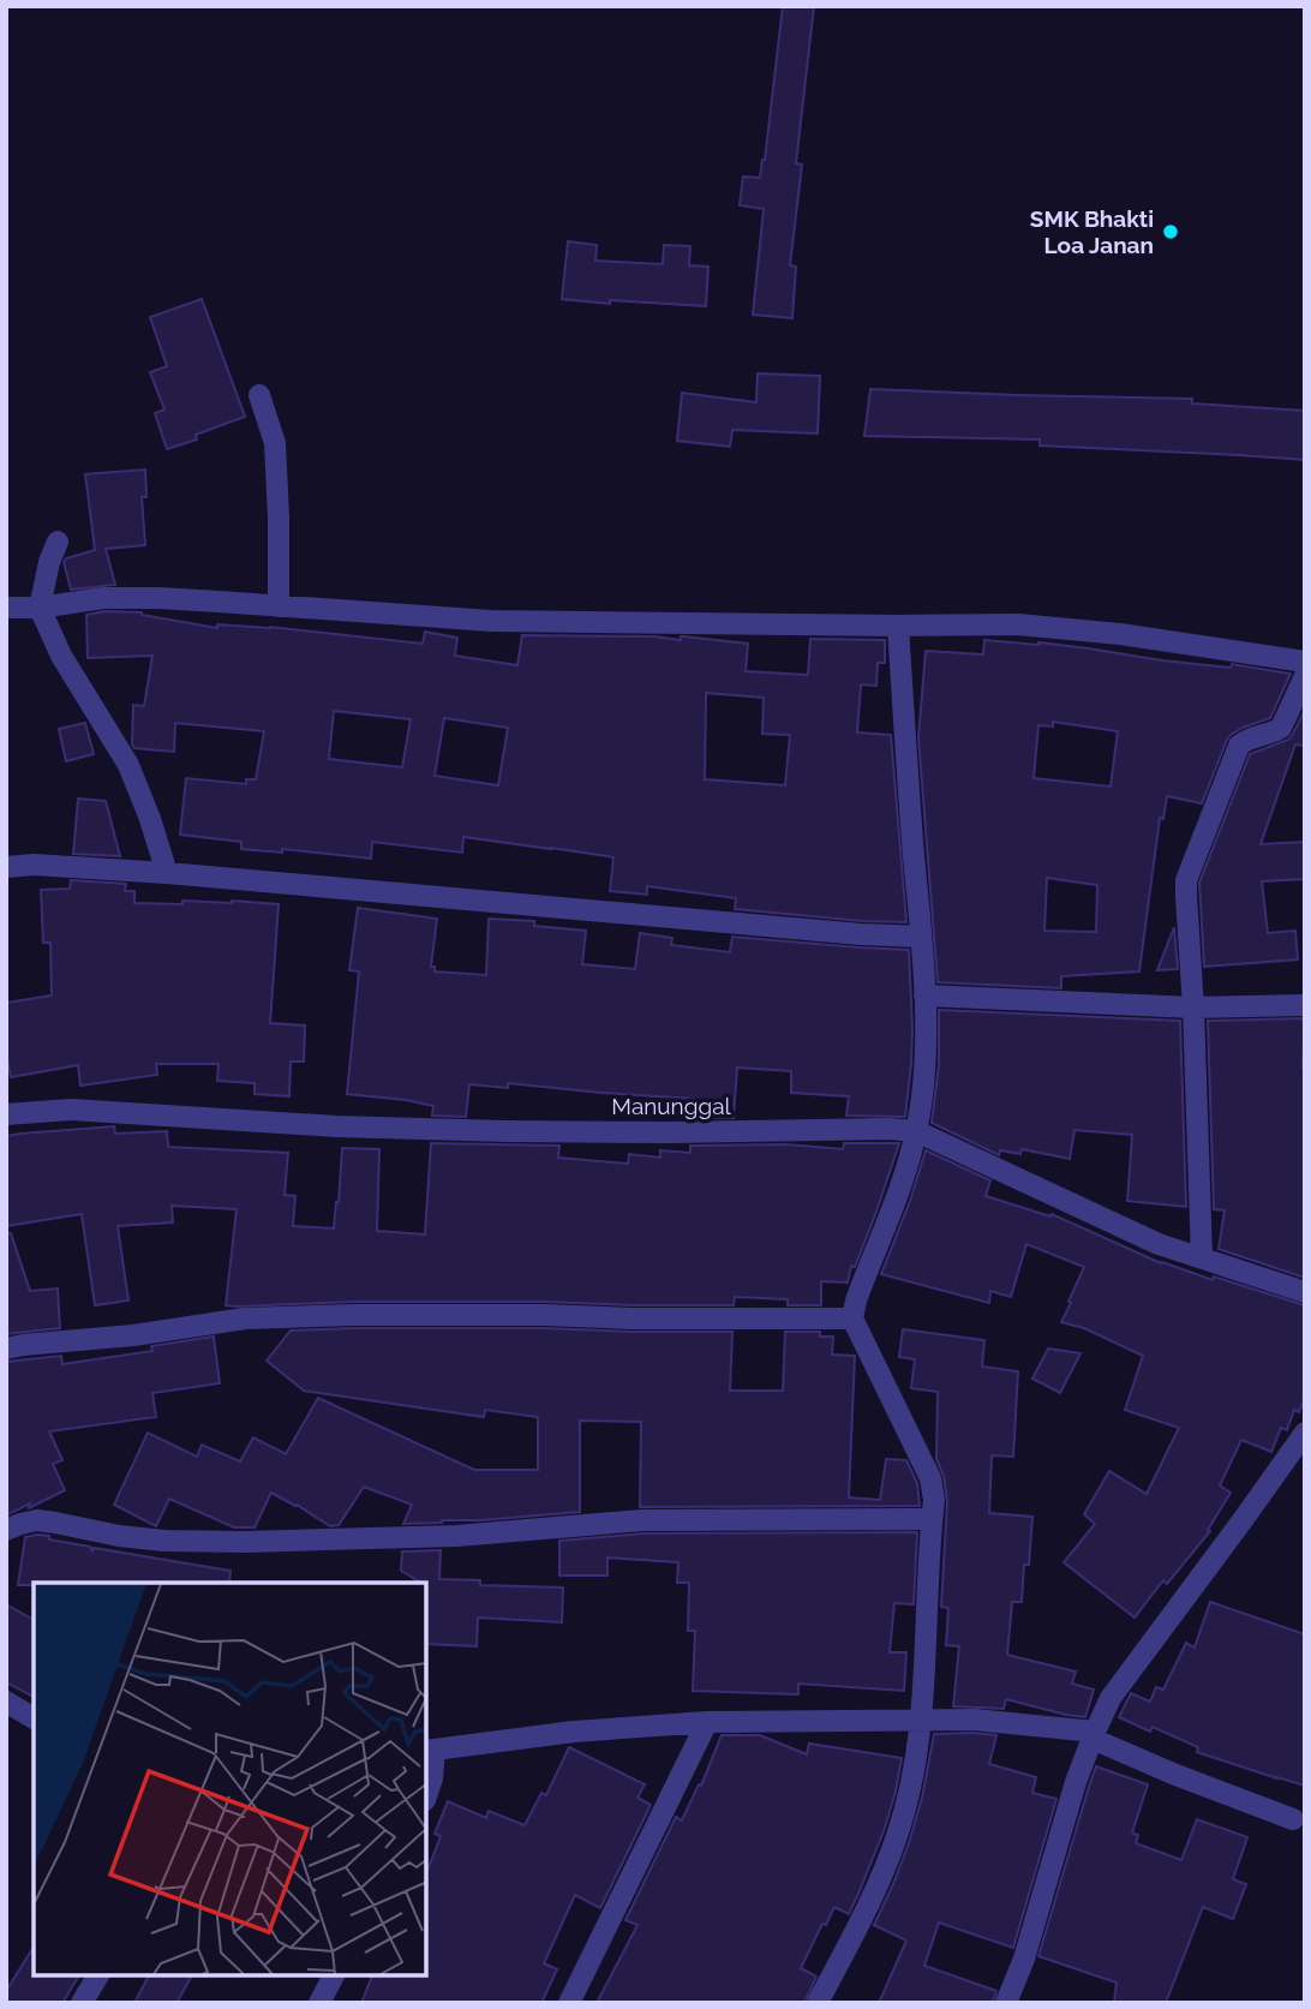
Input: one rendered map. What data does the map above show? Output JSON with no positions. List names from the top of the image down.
{
  "streets": {
    "street": ["Manunggal"]
  },
  "places": ["SMK Bhakti Loa Janan"]
}
